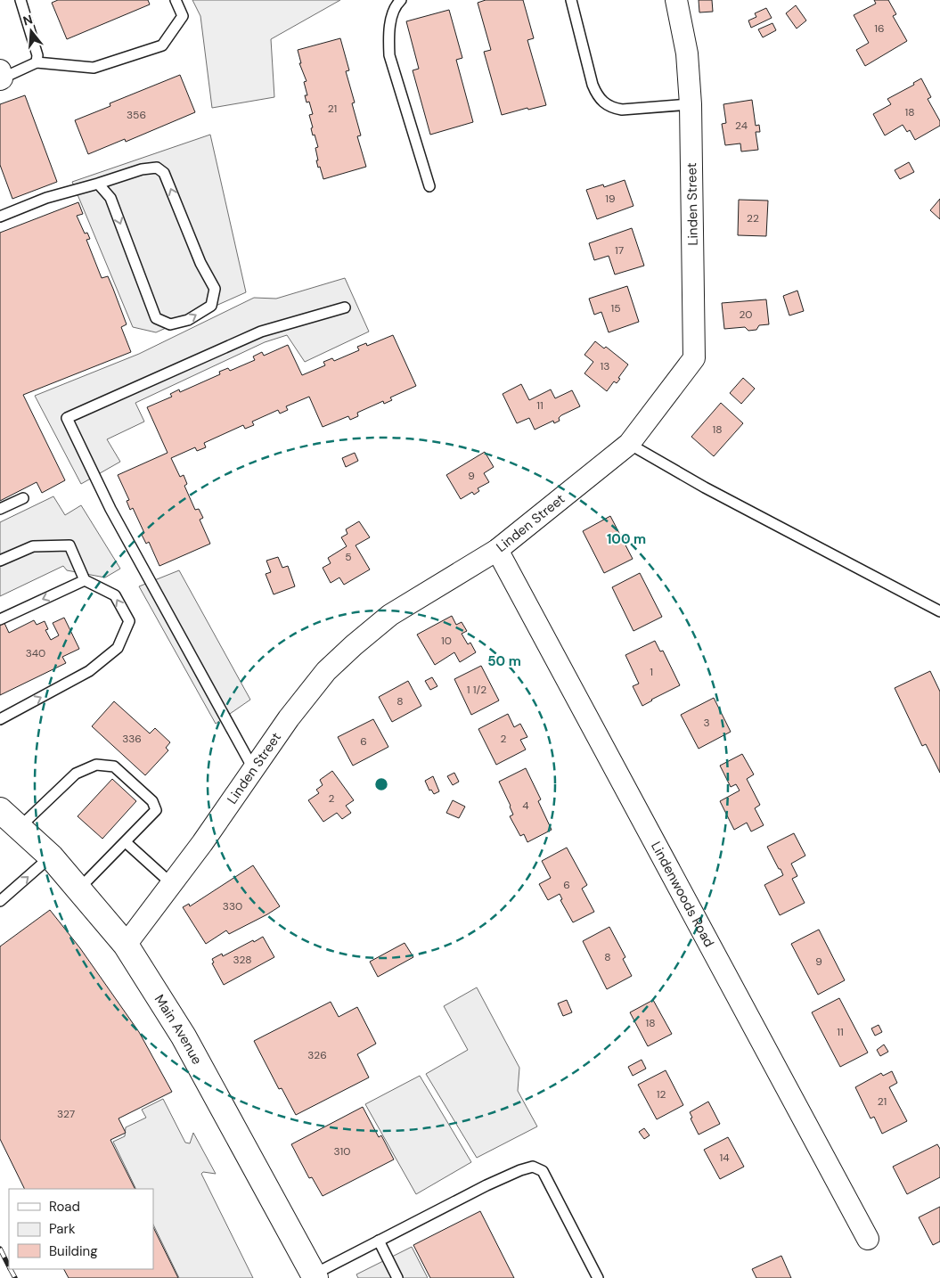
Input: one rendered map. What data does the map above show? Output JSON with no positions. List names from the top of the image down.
{
  "streets": {
    "main road": ["Main Avenue"],
    "street": ["Linden Street", "Lindenwoods Road"]
  },
  "crossings": [
    ["Linden Street", "Lindenwoods Road"],
    ["Linden Street", "Main Avenue"]
  ],
  "house_numbers": [
    "16",
    "21",
    "18",
    "356",
    "24",
    "19",
    "22",
    "17",
    "15",
    "20",
    "13",
    "11",
    "18",
    "9",
    "5",
    "10",
    "340",
    "1",
    "1 1/2",
    "8",
    "3",
    "336",
    "2",
    "6",
    "2",
    "4",
    "6",
    "330",
    "8",
    "328",
    "9",
    "18",
    "11",
    "326",
    "12",
    "21",
    "327",
    "310",
    "14"
  ],
  "legend": ["Road", "Park", "Building"],
  "north": "top",
  "rings": ["100 m", "50 m"]
}
